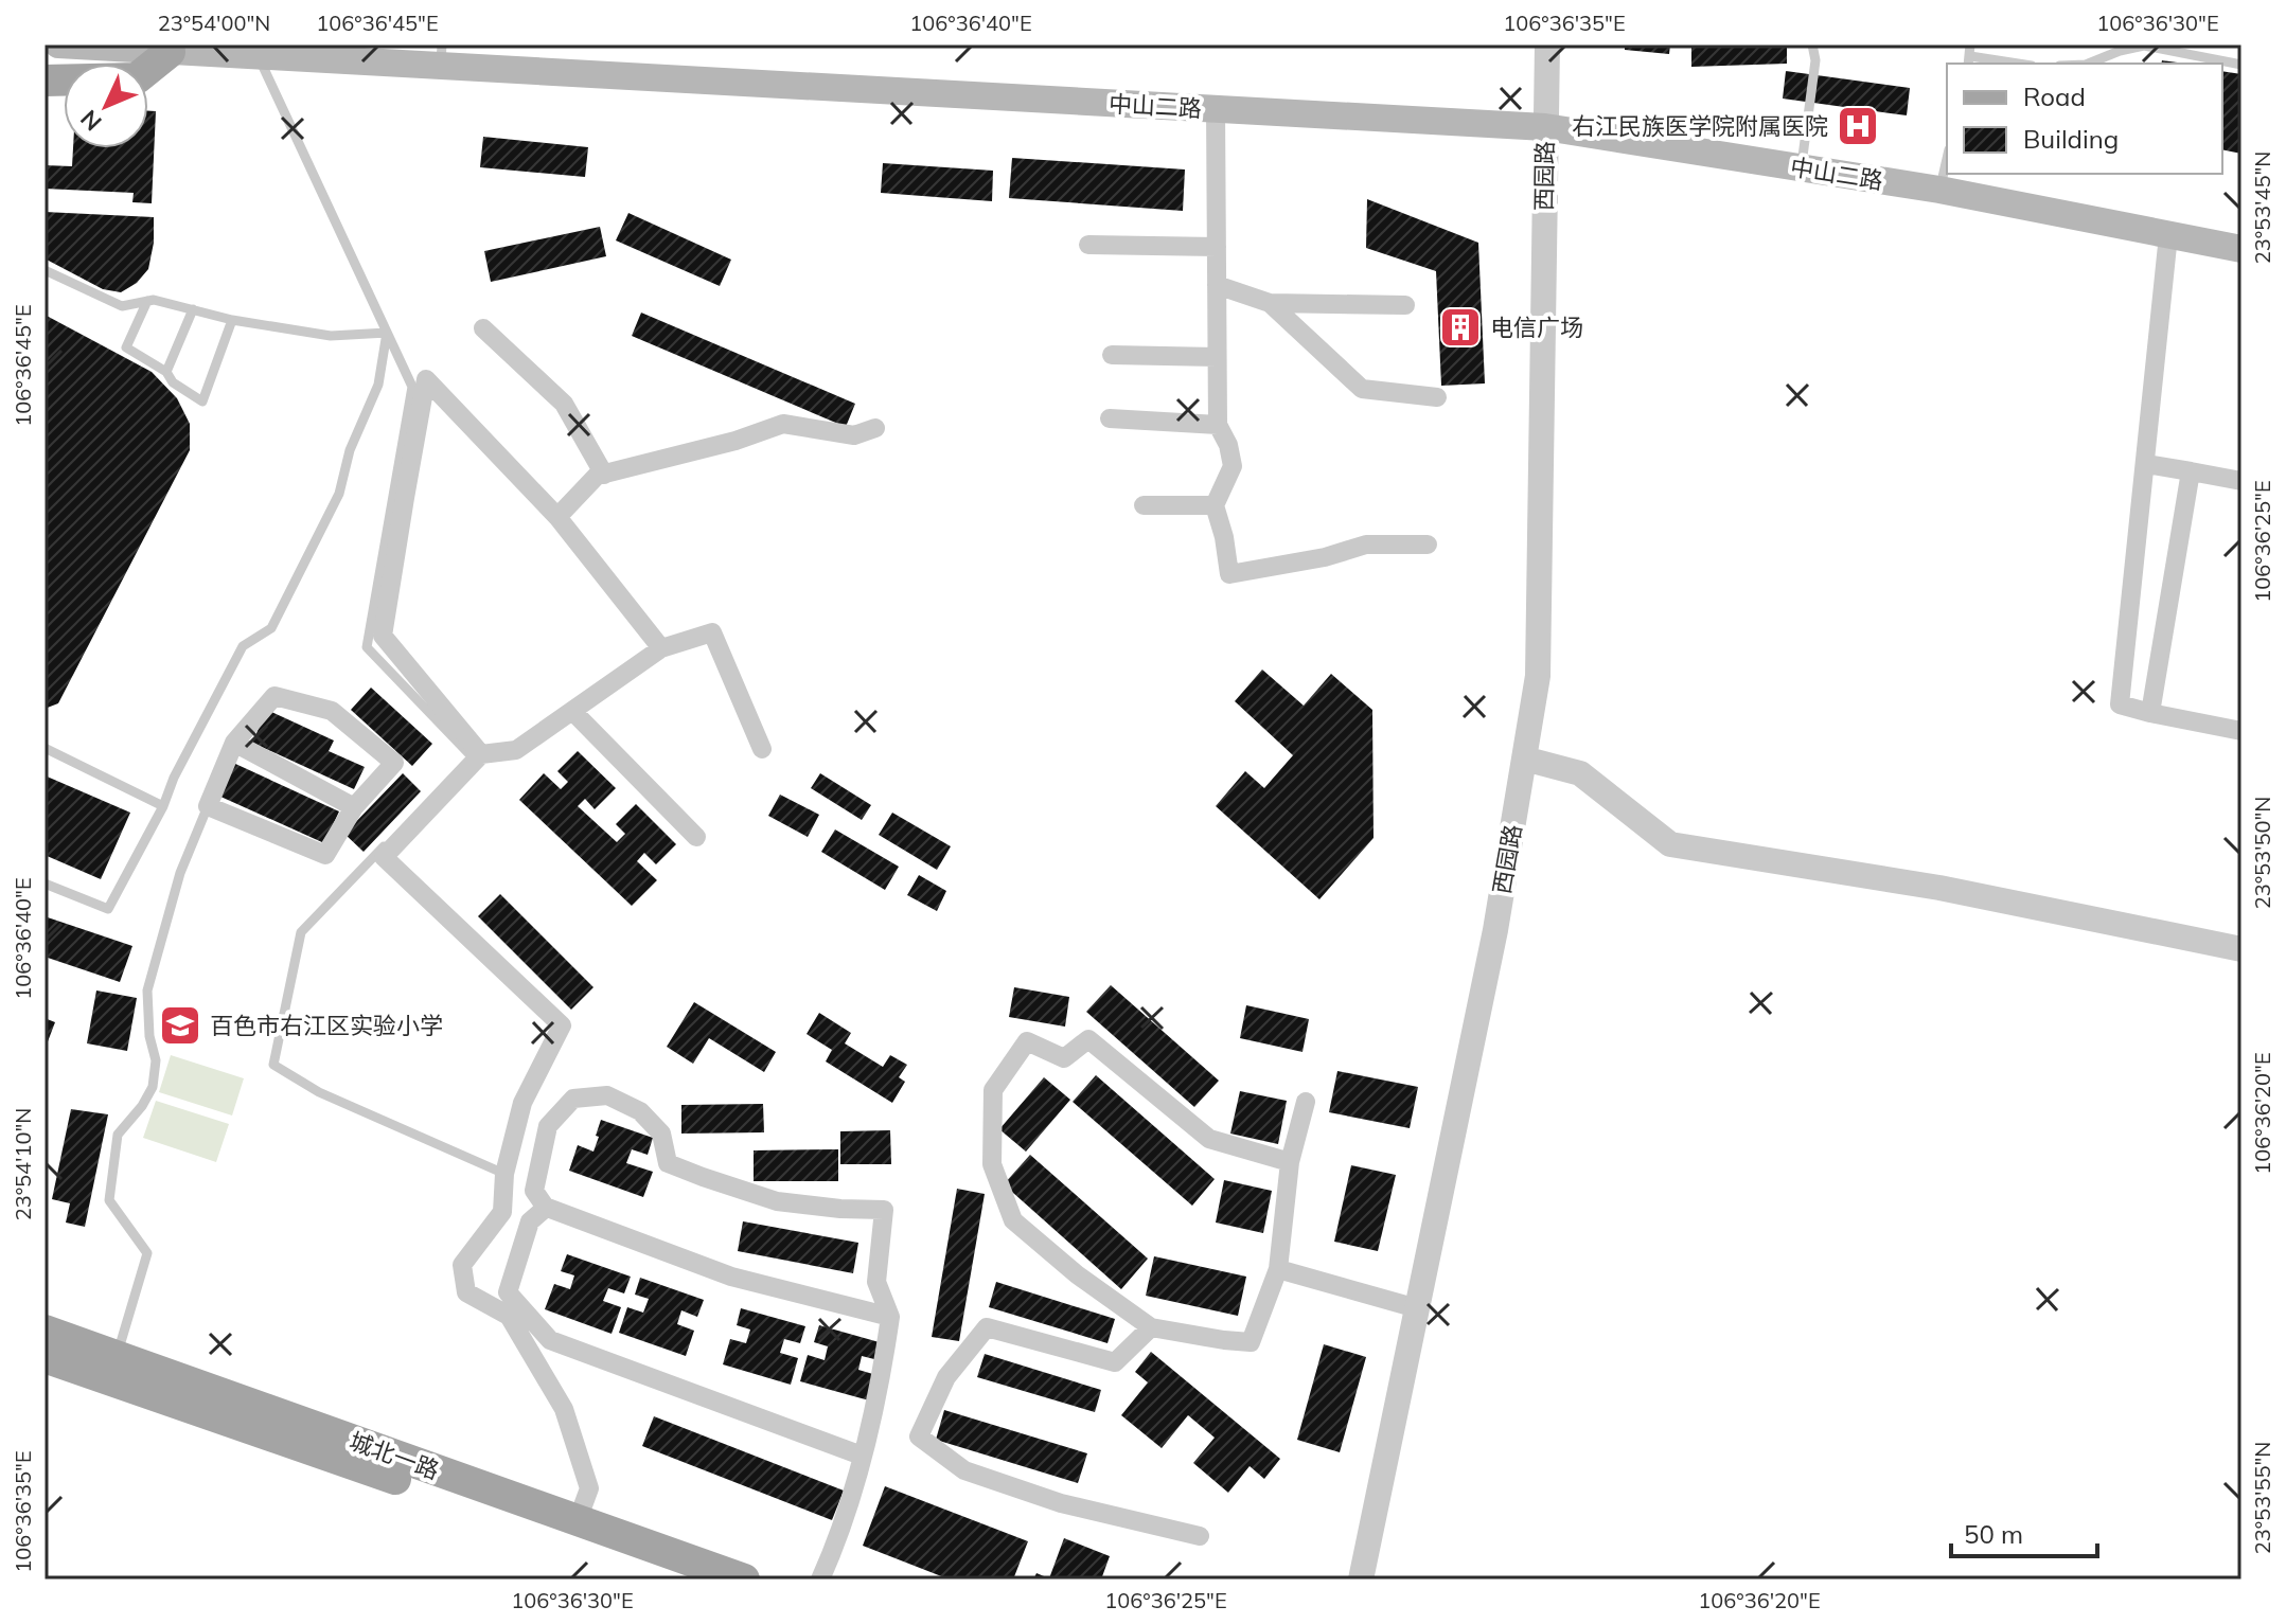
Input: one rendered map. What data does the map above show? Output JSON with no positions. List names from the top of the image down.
{
  "streets": {
    "main road": ["中山二路", "城北一路"],
    "street": ["西园路"]
  },
  "crossings": [
    ["中山二路", "西园路"]
  ],
  "places": {
    "hospital": ["右江民族医学院附属医院"],
    "building": ["电信广场"],
    "school or university": ["百色市右江区实验小学"]
  },
  "legend": ["Road", "Building"],
  "scale_bar": "50 m",
  "north": "bottom left",
  "coordinates": [
    "23°54'00\"N",
    "106°36'45\"E",
    "106°36'40\"E",
    "106°36'35\"E",
    "106°36'30\"E",
    "23°53'45\"N",
    "106°36'25\"E",
    "23°53'50\"N",
    "106°36'20\"E",
    "23°54'10\"N",
    "23°53'55\"N"
  ]
}
